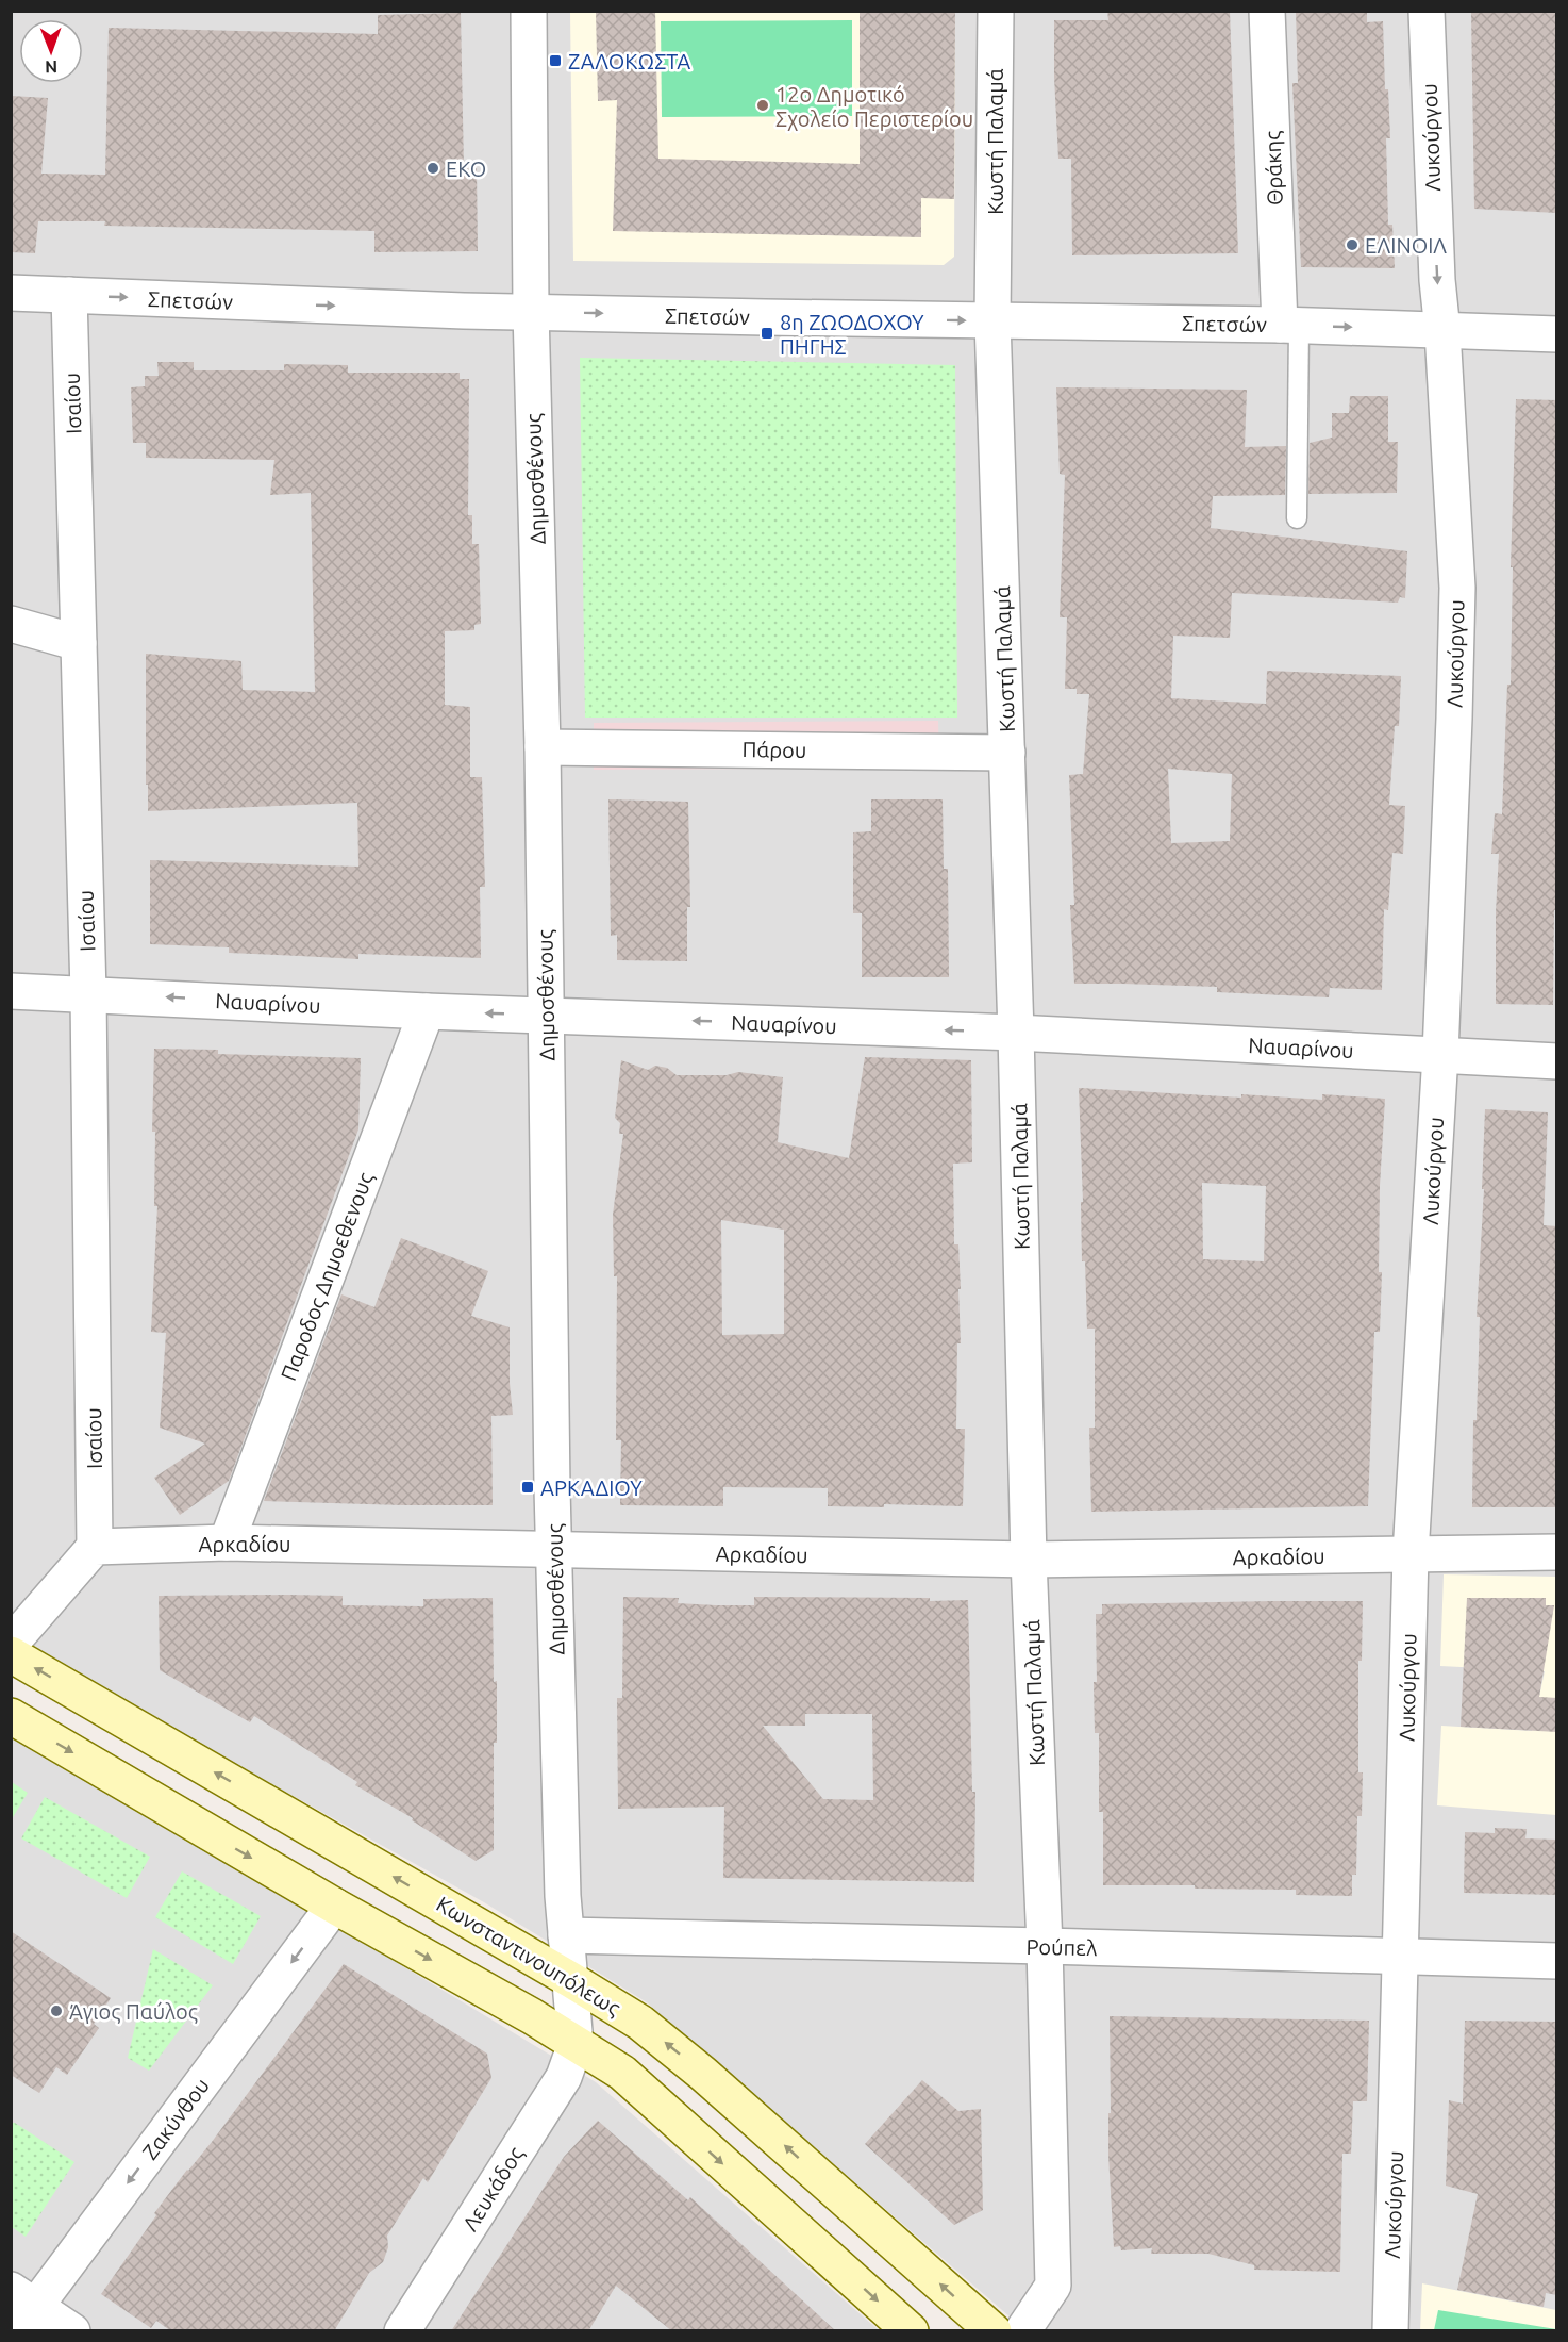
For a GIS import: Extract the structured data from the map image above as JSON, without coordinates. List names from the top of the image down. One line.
{"streets":{"main road":["Κωνσταντινουπόλεως"],"street":["Λυκούργου","Κωστή Παλαμά","Θράκης","Σπετσών","Ισαίου","Δημοσθένους","Πάρου","Ναυαρίνου","Παροδος Δημοεθενους","Αρκαδίου","Ρούπελ","Ζακύνθου","Λευκάδος"]},"crossings":[["Λυκούργου","Σπετσών"],["Λυκούργου","Ναυαρίνου"],["Λυκούργου","Αρκαδίου"],["Λυκούργου","Ρούπελ"],["Κωστή Παλαμά","Σπετσών"],["Κωστή Παλαμά","Πάρου"],["Κωστή Παλαμά","Ναυαρίνου"],["Κωστή Παλαμά","Αρκαδίου"],["Κωστή Παλαμά","Ρούπελ"],["Θράκης","Σπετσών"],["Σπετσών","Ισαίου"],["Σπετσών","Δημοσθένους"],["Ισαίου","Ναυαρίνου"],["Ισαίου","Αρκαδίου"],["Δημοσθένους","Πάρου"],["Δημοσθένους","Ναυαρίνου"],["Δημοσθένους","Αρκαδίου"],["Δημοσθένους","Ρούπελ"],["Δημοσθένους","Κωνσταντινουπόλεως"],["Δημοσθένους","Λευκάδος"],["Ναυαρίνου","Παροδος Δημοεθενους"],["Παροδος Δημοεθενους","Αρκαδίου"]],"one_way":["Σπετσών","Ναυαρίνου","Ζακύνθου"],"places":{"transit":["ΖΑΛΟΚΩΣΤΑ","8η ΖΩΟΔΟΧΟΥ ΠΗΓΗΣ","ΑΡΚΑΔΙΟΥ"],"other":["12ο Δημοτικό Σχολείο Περιστερίου","EKO","ΕΛΙΝΟΙΛ","Άγιος Παύλος"]},"north":"bottom"}
